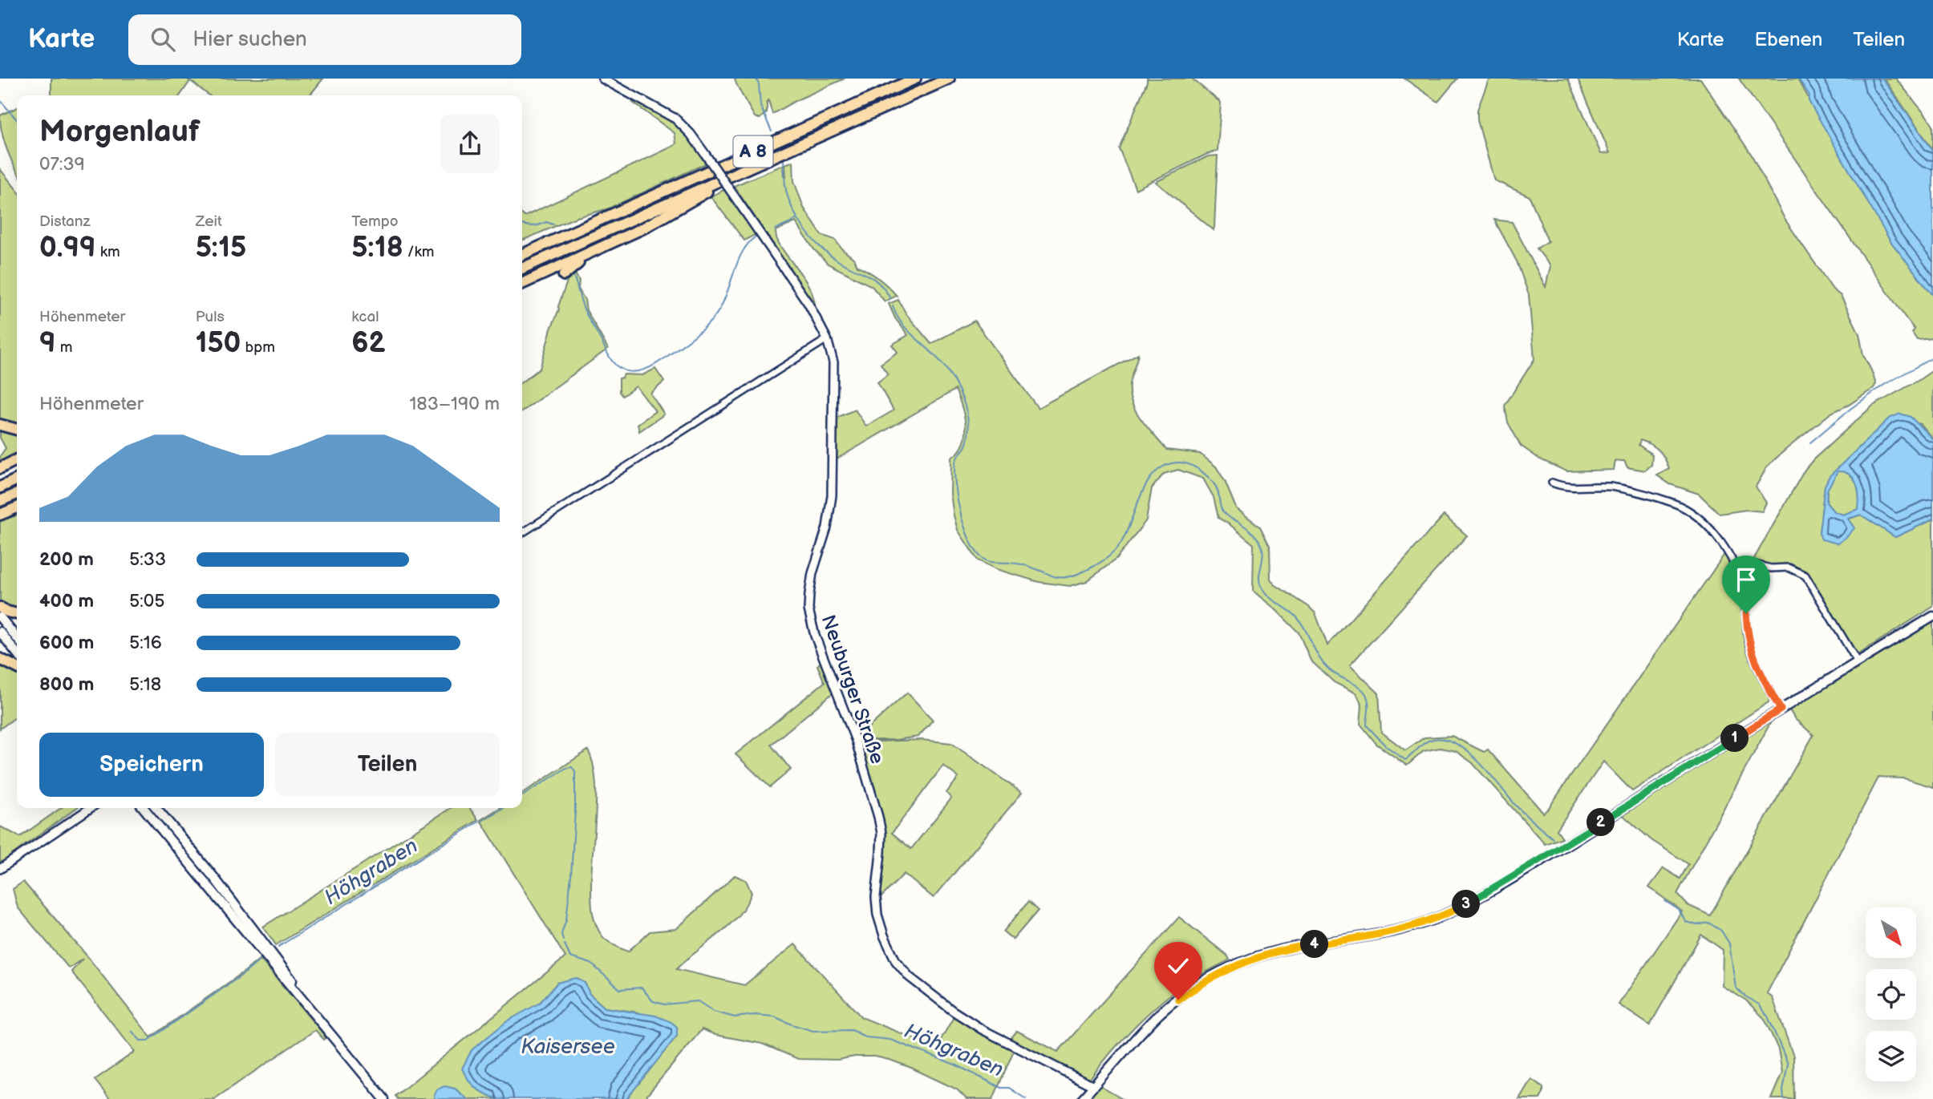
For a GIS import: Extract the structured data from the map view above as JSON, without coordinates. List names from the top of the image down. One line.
{"streets":{"highway":["A 8"],"street":["Neuburger Straße"]},"water":["Höhgraben","Kaisersee"],"north":"bottom right","page":{"header":"Karte","search":"Hier suchen","nav":["Karte","Ebenen","Teilen"],"heading":["Morgenlauf","07:39"],"stats":[["Distanz","0.99 km"],["Zeit","5:15"],["Tempo","5:18 /km"],["Höhenmeter","9 m"],["Puls","150 bpm"],["kcal","62"]],"chart":["Höhenmeter","183–190 m"],"list":[{"name":"200 m","note":"5:33"},{"name":"400 m","note":"5:05"},{"name":"600 m","note":"5:16"},{"name":"800 m","note":"5:18"}],"buttons":["Speichern","Teilen"],"pins":["1","2","3","4"]}}
